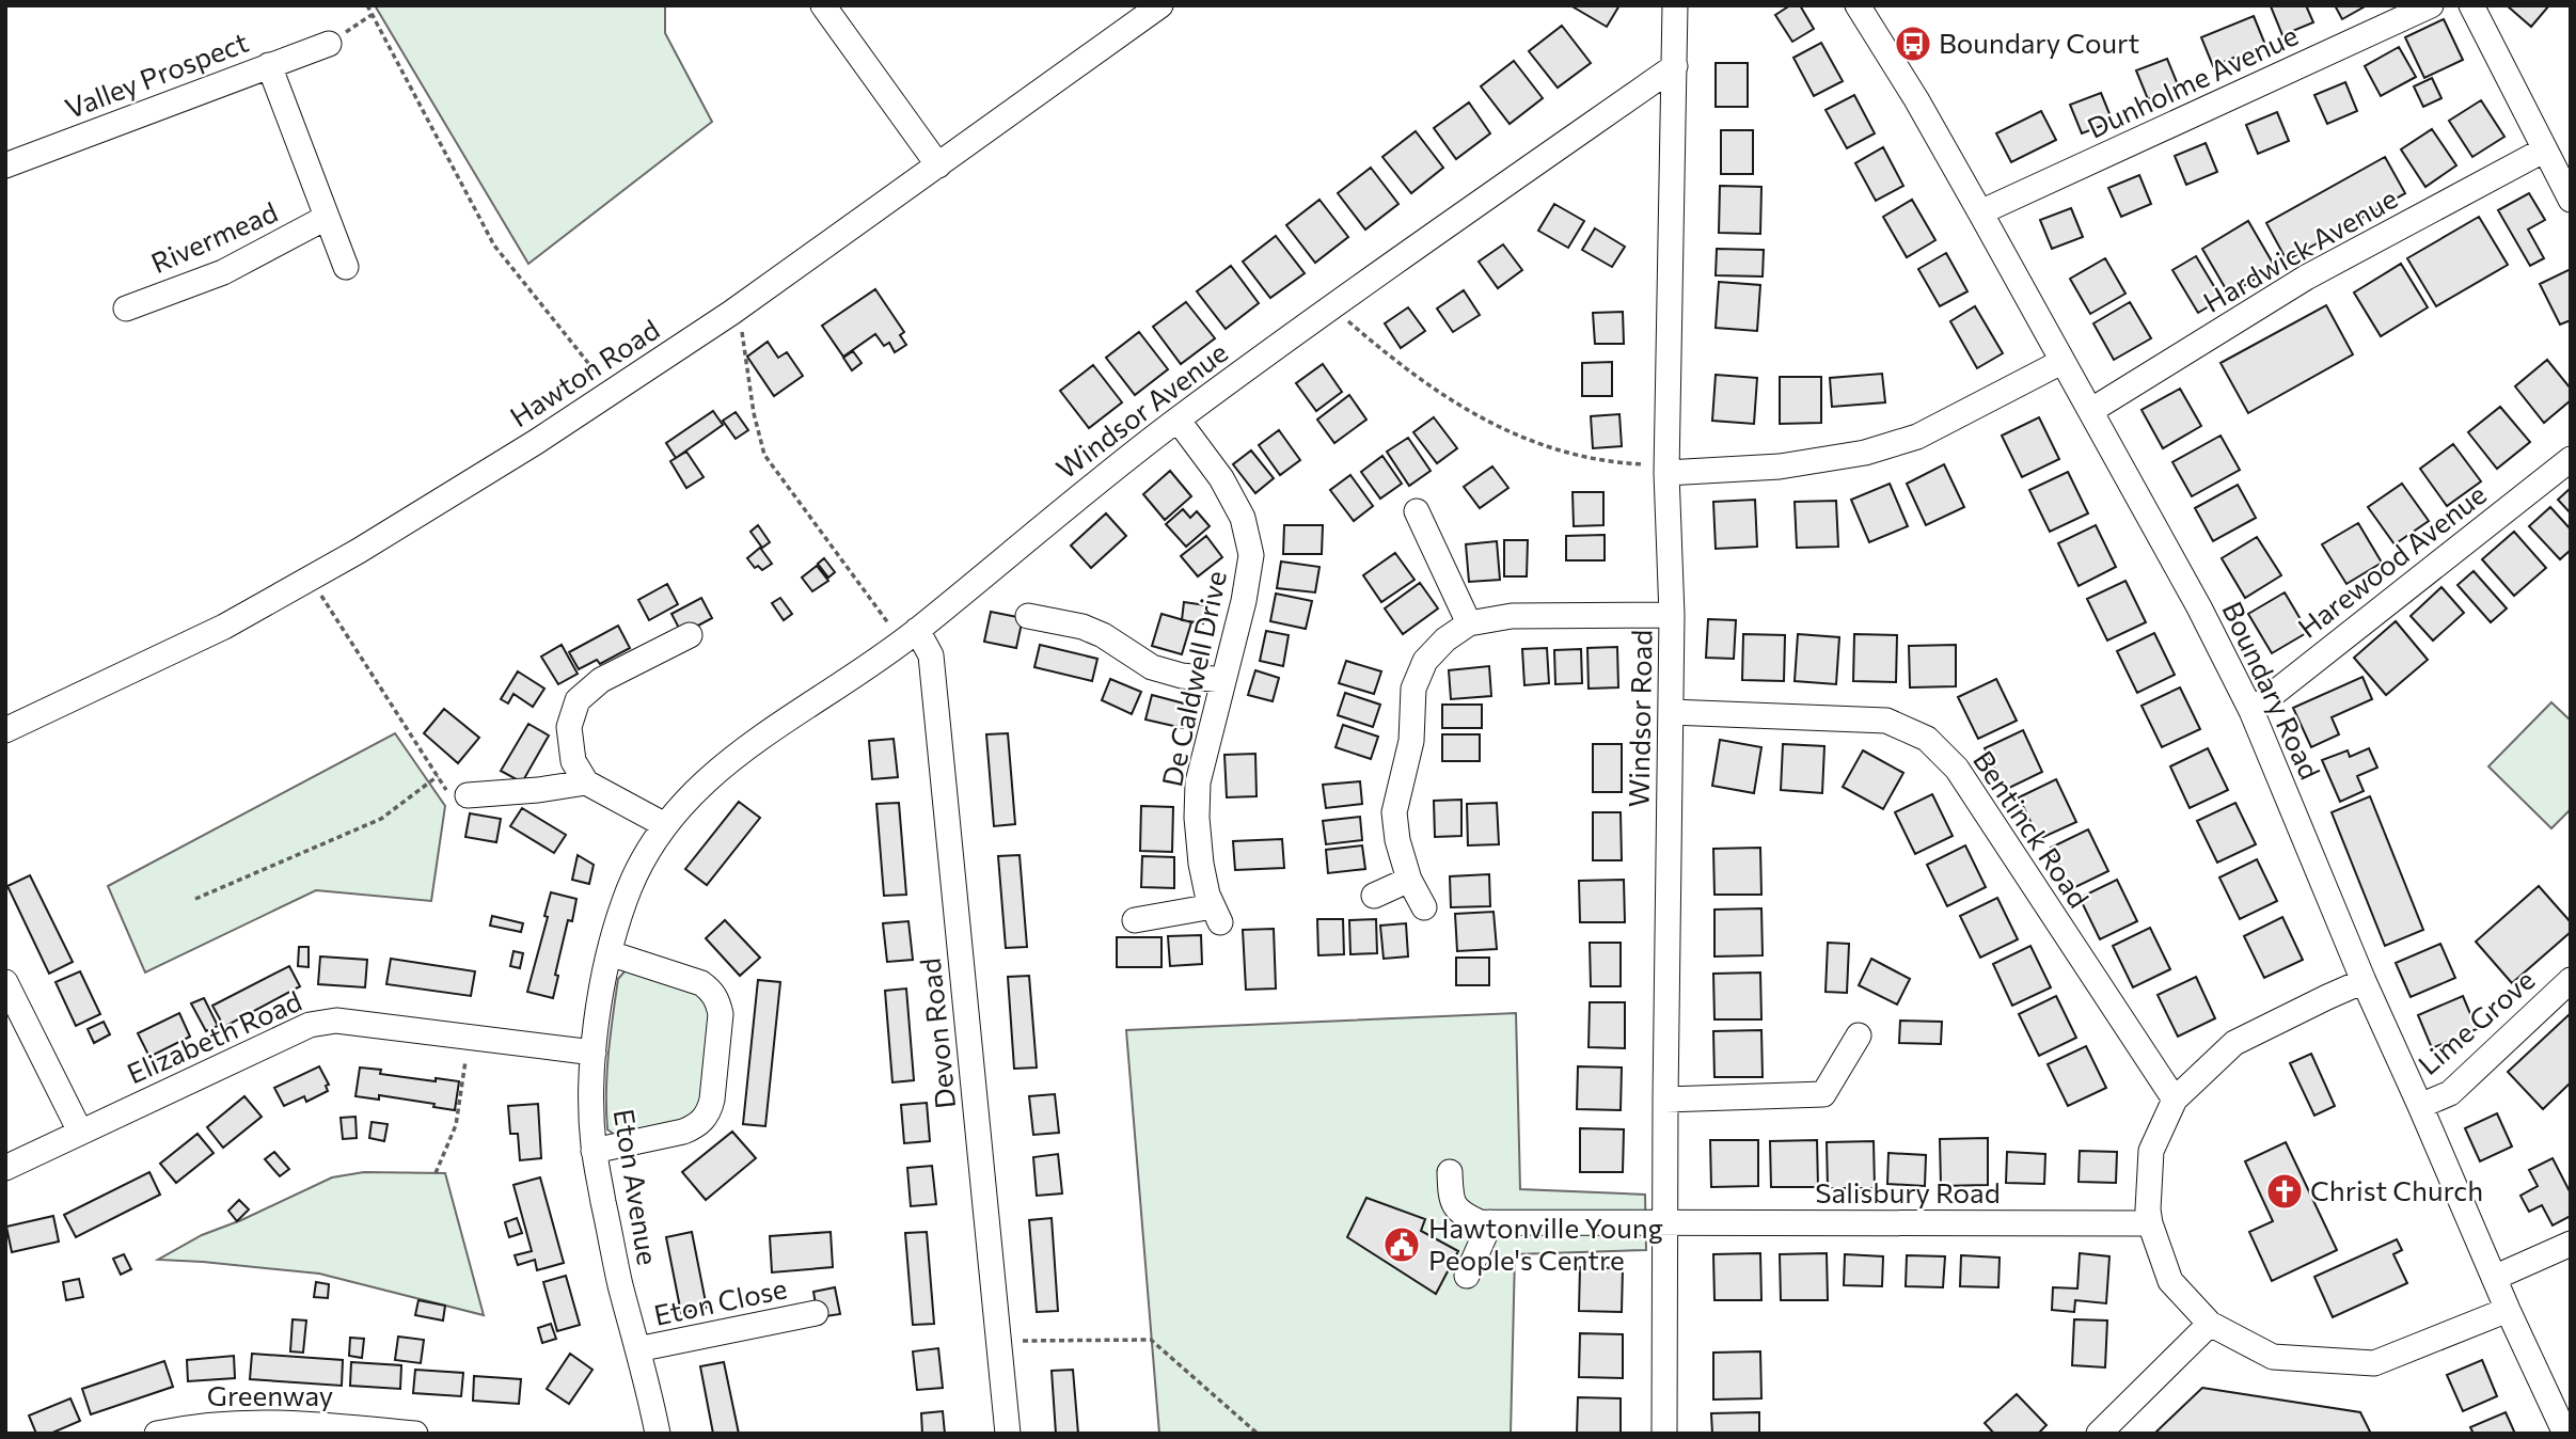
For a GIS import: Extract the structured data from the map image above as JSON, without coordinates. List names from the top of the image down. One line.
{"streets":{"street":["Valley Prospect","Dunholme Avenue","Rivermead","Hardwick Avenue","Hawton Road","Windsor Avenue","Harewood Avenue","De Caldwell Drive","Boundary Road","Windsor Road","Bentinck Road","Lime Grove","Devon Road","Elizabeth Road","Eton Avenue","Salisbury Road","Eton Close","Greenway"]},"crossings":[["Dunholme Avenue","Boundary Road"],["Hardwick Avenue","Boundary Road"],["Windsor Avenue","De Caldwell Drive"],["Windsor Avenue","Windsor Road"],["Windsor Avenue","Devon Road"],["Windsor Avenue","Eton Avenue"],["Harewood Avenue","Boundary Road"],["Boundary Road","Lime Grove"],["Windsor Road","Bentinck Road"],["Windsor Road","Salisbury Road"],["Elizabeth Road","Eton Avenue"],["Eton Avenue","Eton Close"]],"places":{"bus stop":["Boundary Court"],"church":["Christ Church"],"public building":["Hawtonville Young People's Centre"]}}
